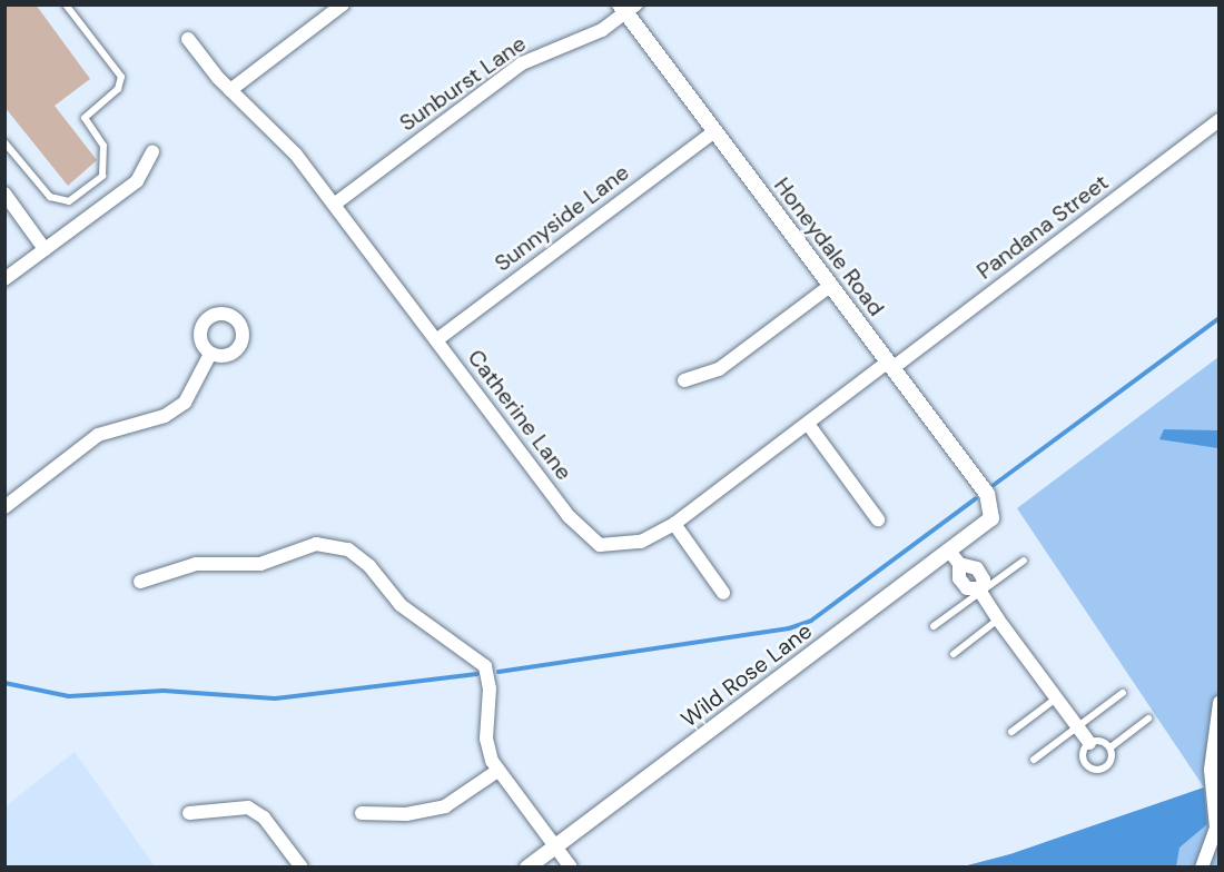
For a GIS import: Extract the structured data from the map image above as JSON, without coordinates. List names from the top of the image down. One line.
{"streets":{"street":["Sunburst Lane","Sunnyside Lane","Pandana Street","Honeydale Road","Catherine Lane","Wild Rose Lane"]},"crossings":[["Sunburst Lane","Honeydale Road"],["Sunburst Lane","Catherine Lane"],["Sunnyside Lane","Honeydale Road"],["Sunnyside Lane","Catherine Lane"],["Pandana Street","Honeydale Road"],["Pandana Street","Catherine Lane"],["Honeydale Road","Catherine Lane"],["Honeydale Road","Wild Rose Lane"]]}
